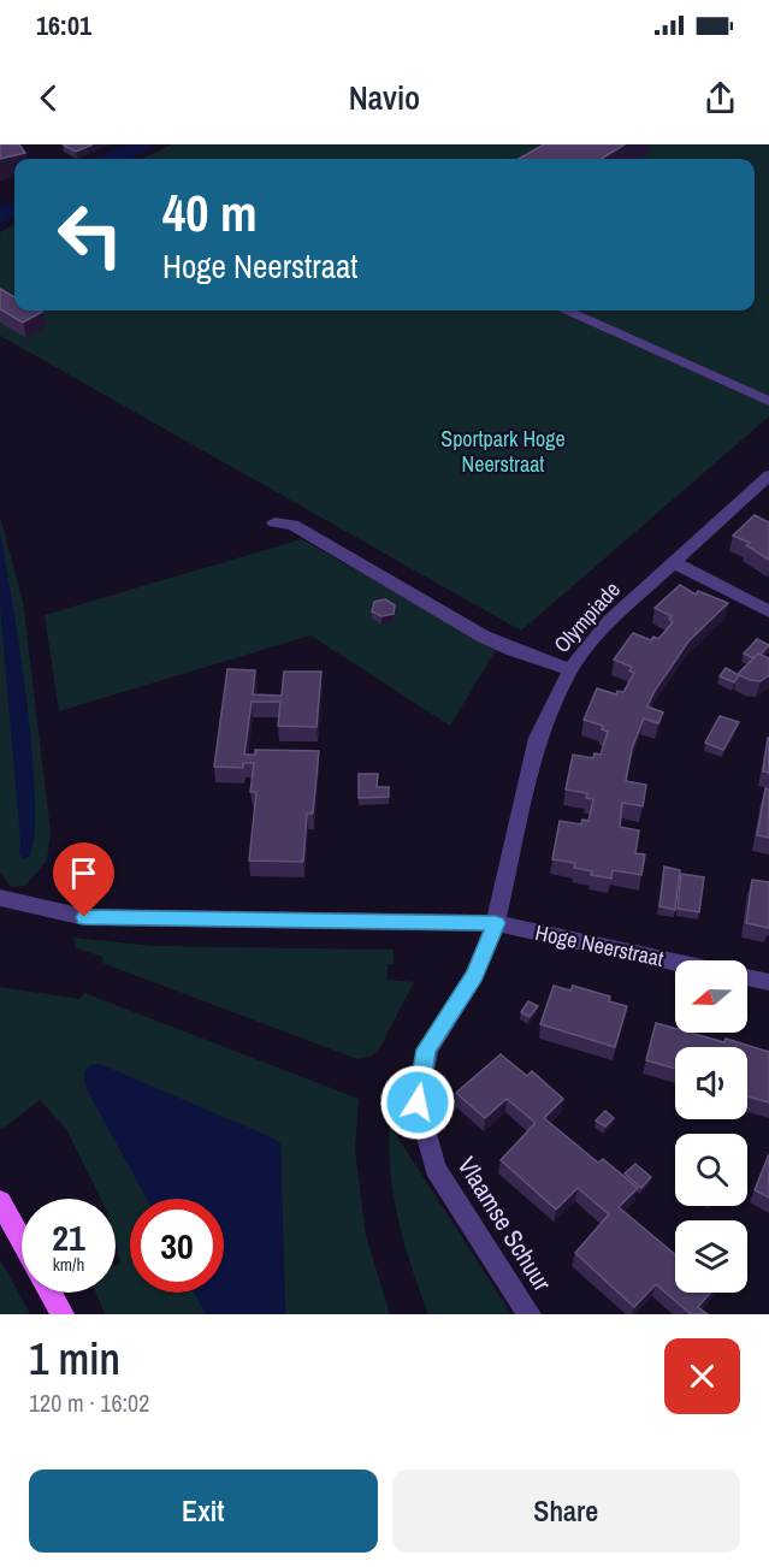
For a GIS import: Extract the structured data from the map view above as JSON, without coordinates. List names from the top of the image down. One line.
{"streets":{"street":["Olympiade","Hoge Neerstraat","Vlaamse Schuur"]},"crossings":[["Olympiade","Hoge Neerstraat"],["Olympiade","Vlaamse Schuur"],["Hoge Neerstraat","Vlaamse Schuur"]],"parks":["Sportpark Hoge Neerstraat"],"north":"left","page":{"status":"16:01","header":"Navio","turn":["40 m","Hoge Neerstraat"],"speed":"21 km/h","limit":"30","heading":["1 min","120 m · 16:02"],"buttons":["Exit","Share"]}}
